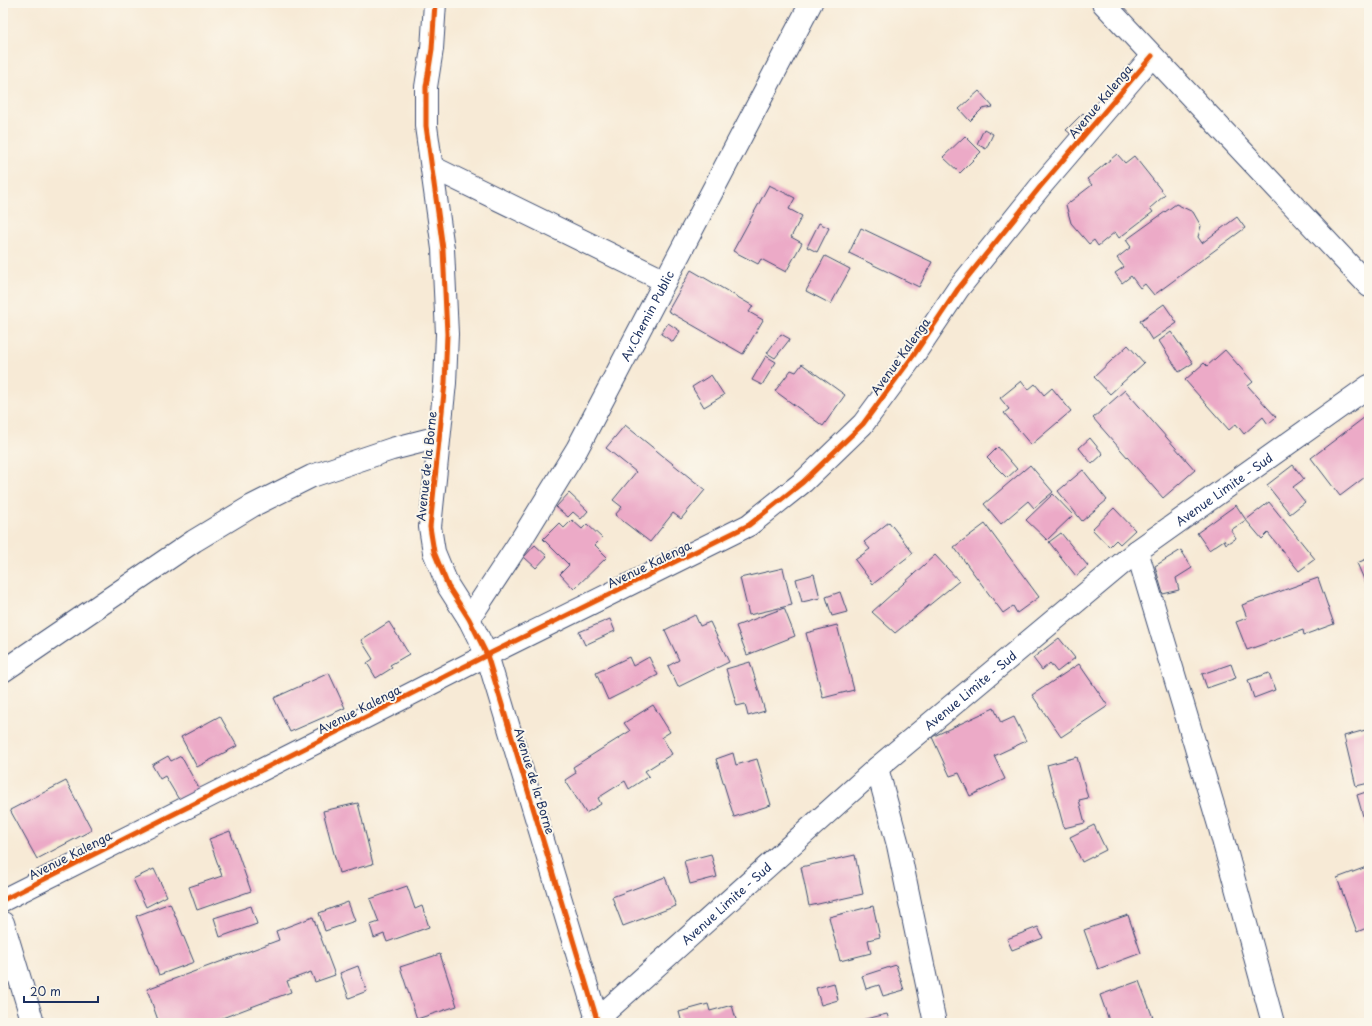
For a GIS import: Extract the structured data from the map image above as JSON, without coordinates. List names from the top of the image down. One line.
{"streets":{"street":["Avenue Kalenga","Av.Chemin Public","Avenue de la Borne","Avenue Limite - Sud"]},"crossings":[["Avenue Kalenga","Avenue de la Borne"],["Av.Chemin Public","Avenue de la Borne"],["Avenue de la Borne","Avenue Limite - Sud"]],"scale_bar":"20 m"}
